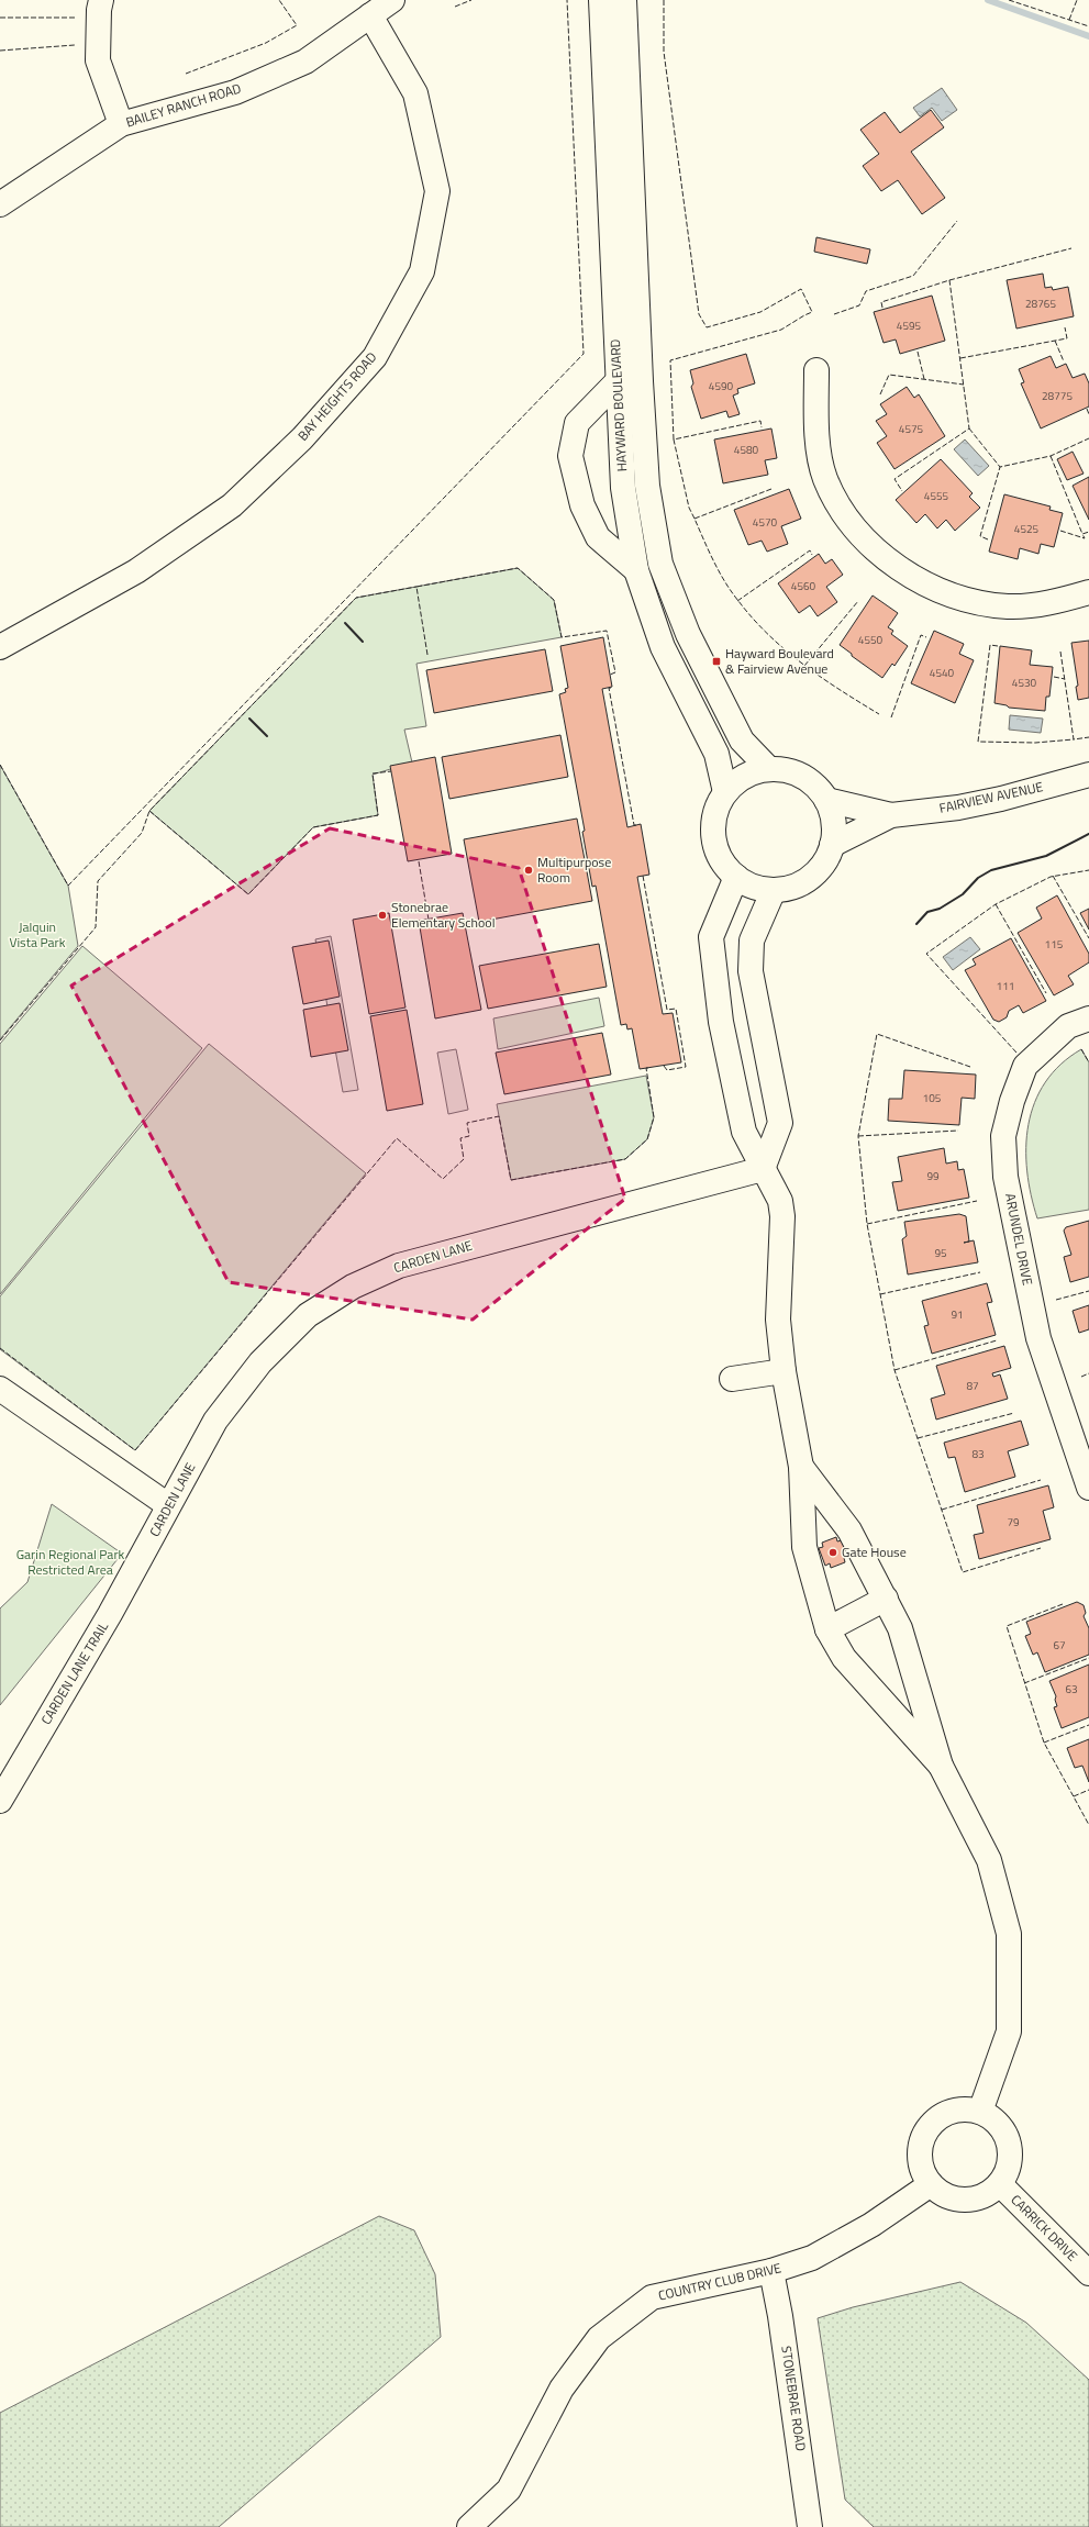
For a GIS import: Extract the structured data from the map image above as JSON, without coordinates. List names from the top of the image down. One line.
{"streets":{"street":["BAILEY RANCH ROAD","BAY HEIGHTS ROAD","HAYWARD BOULEVARD","FAIRVIEW AVENUE","ARUNDEL DRIVE","CARDEN LANE","CARDEN LANE TRAIL","CARRICK DRIVE","COUNTRY CLUB DRIVE","STONEBRAE ROAD"]},"crossings":[["BAILEY RANCH ROAD","BAY HEIGHTS ROAD"],["HAYWARD BOULEVARD","FAIRVIEW AVENUE"],["CARDEN LANE","CARDEN LANE TRAIL"],["CARRICK DRIVE","COUNTRY CLUB DRIVE"],["COUNTRY CLUB DRIVE","STONEBRAE ROAD"]],"parks":["Jalquin Vista Park","Garin Regional Park Restricted Area"],"places":{"transit":["Hayward Boulevard & Fairview Avenue"],"other":["Multipurpose Room","Stonebrae Elementary School","Gate House"]},"house_numbers":["28765","4595","4590","28775","4575","4580","4555","4570","4525","4560","4550","4540","4530","115","111","105","99","95","91","87","83","79","67","63"]}
